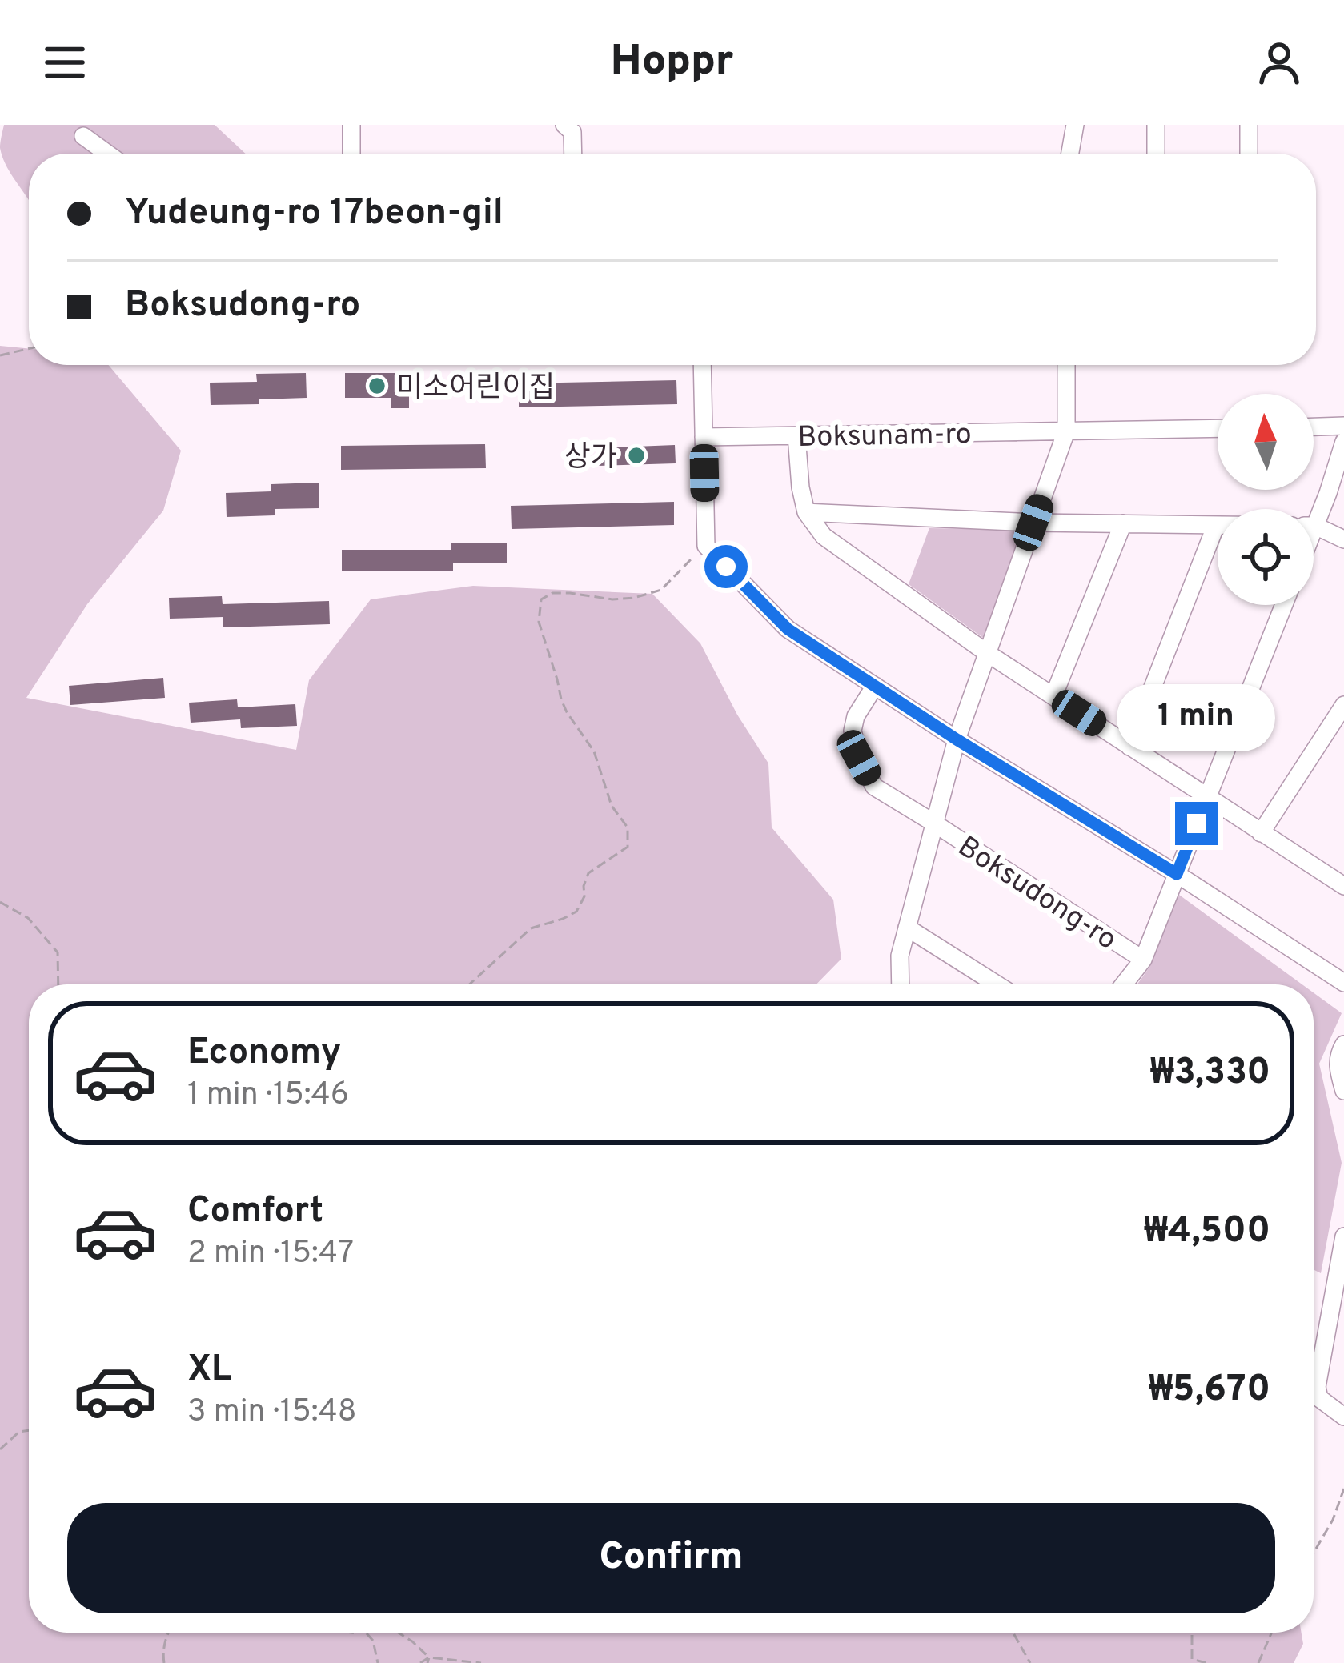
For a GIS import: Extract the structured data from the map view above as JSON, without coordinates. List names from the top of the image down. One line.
{"streets":{"street":["Boksunam-ro","Boksudong-ro"]},"crossings":[["Boksunam-ro","Boksudong-ro"]],"places":["미소어린이집","상가"],"north":"top","page":{"header":"Hoppr","banner":["Yudeung-ro 17beon-gil","Boksudong-ro"],"bubble":"1 min","list":[{"name":"Economy","note":"1 min · 15:46","value":"₩3,330"},{"name":"Comfort","note":"2 min · 15:47","value":"₩4,500"},{"name":"XL","note":"3 min · 15:48","value":"₩5,670"}],"buttons":"Confirm"}}
